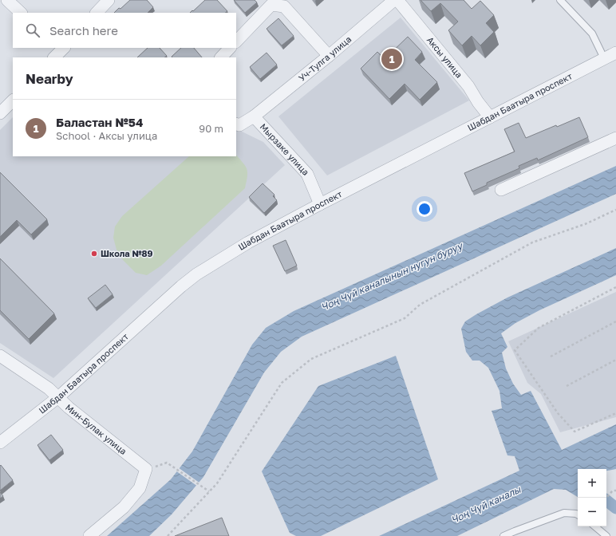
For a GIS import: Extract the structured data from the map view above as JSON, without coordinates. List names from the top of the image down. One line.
{"streets":{"street":["Аксы улица","Уч-Тулга улица","Шабдан Баатыра проспект","Мырзаке улица","Мин-Булак улица"]},"crossings":[["Аксы улица","Шабдан Баатыра проспект"],["Уч-Тулга улица","Мырзаке улица"],["Шабдан Баатыра проспект","Мырзаке улица"],["Шабдан Баатыра проспект","Мин-Булак улица"]],"water":["Чоң Чүй каналынын нугун буруу","Чоң Чүй каналы"],"places":["Школа №89"],"page":{"search":"Search here","pins":"1","heading":"Nearby","list":[{"mark":"1","name":"Баластан №54","note":"School · Аксы улица","value":"90 m"}],"map_buttons":["+","−"]}}
